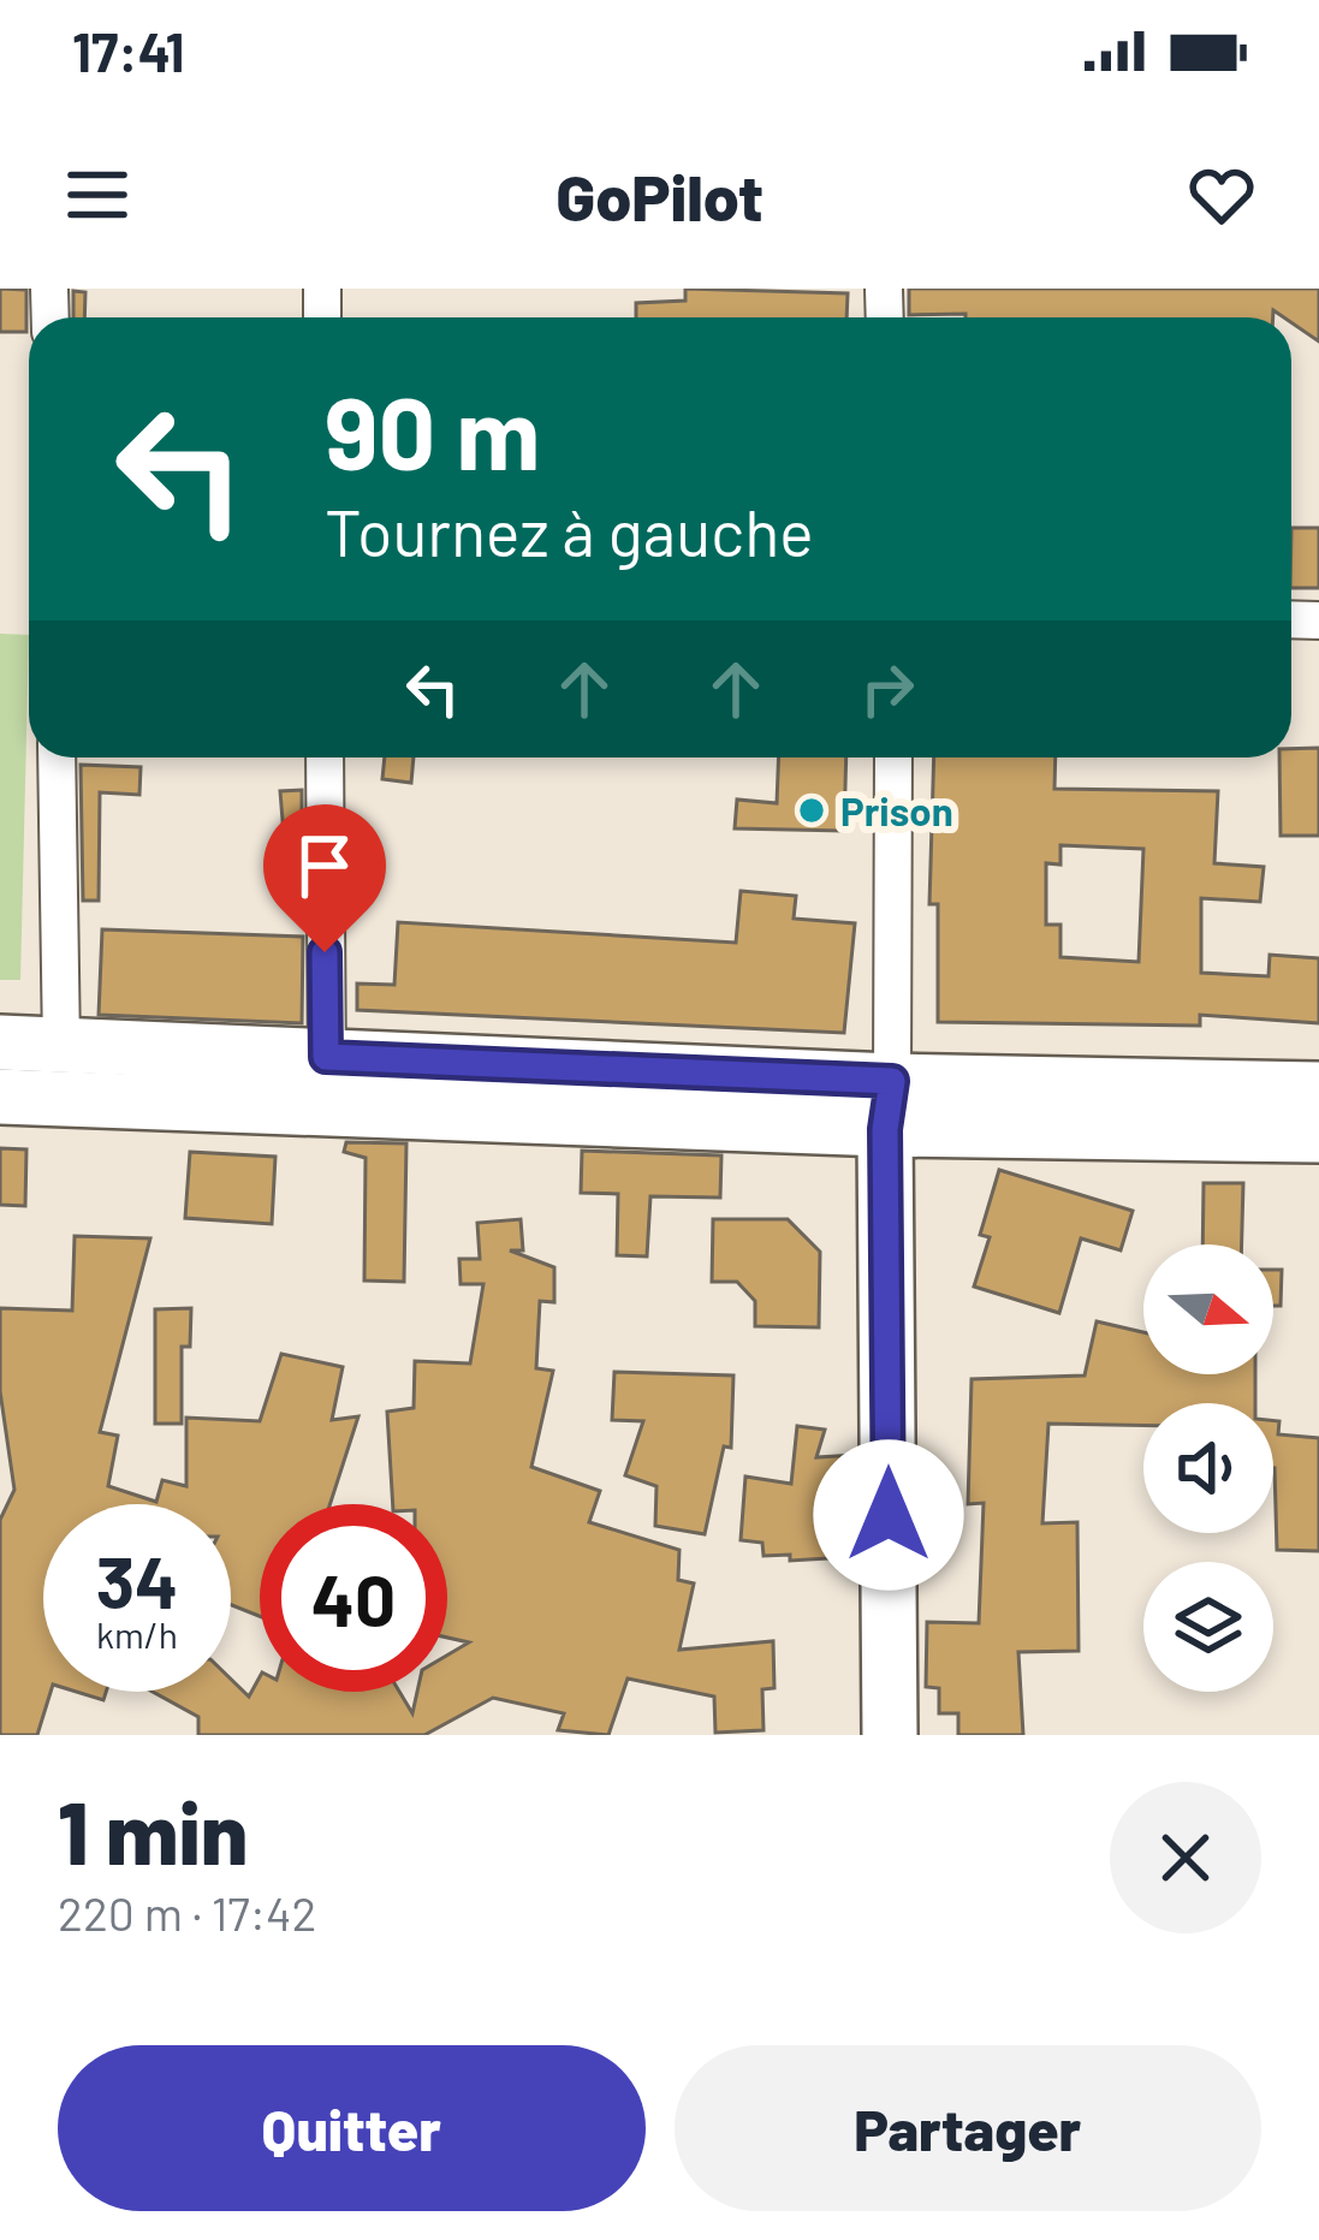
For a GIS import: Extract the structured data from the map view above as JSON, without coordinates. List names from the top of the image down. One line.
{"places":["Prison"],"north":"right","page":{"status":"17:41","header":"GoPilot","turn":["90 m","Tournez à gauche"],"speed":"34 km/h","limit":"40","heading":["1 min","220 m · 17:42"],"buttons":["Quitter","Partager"]}}
